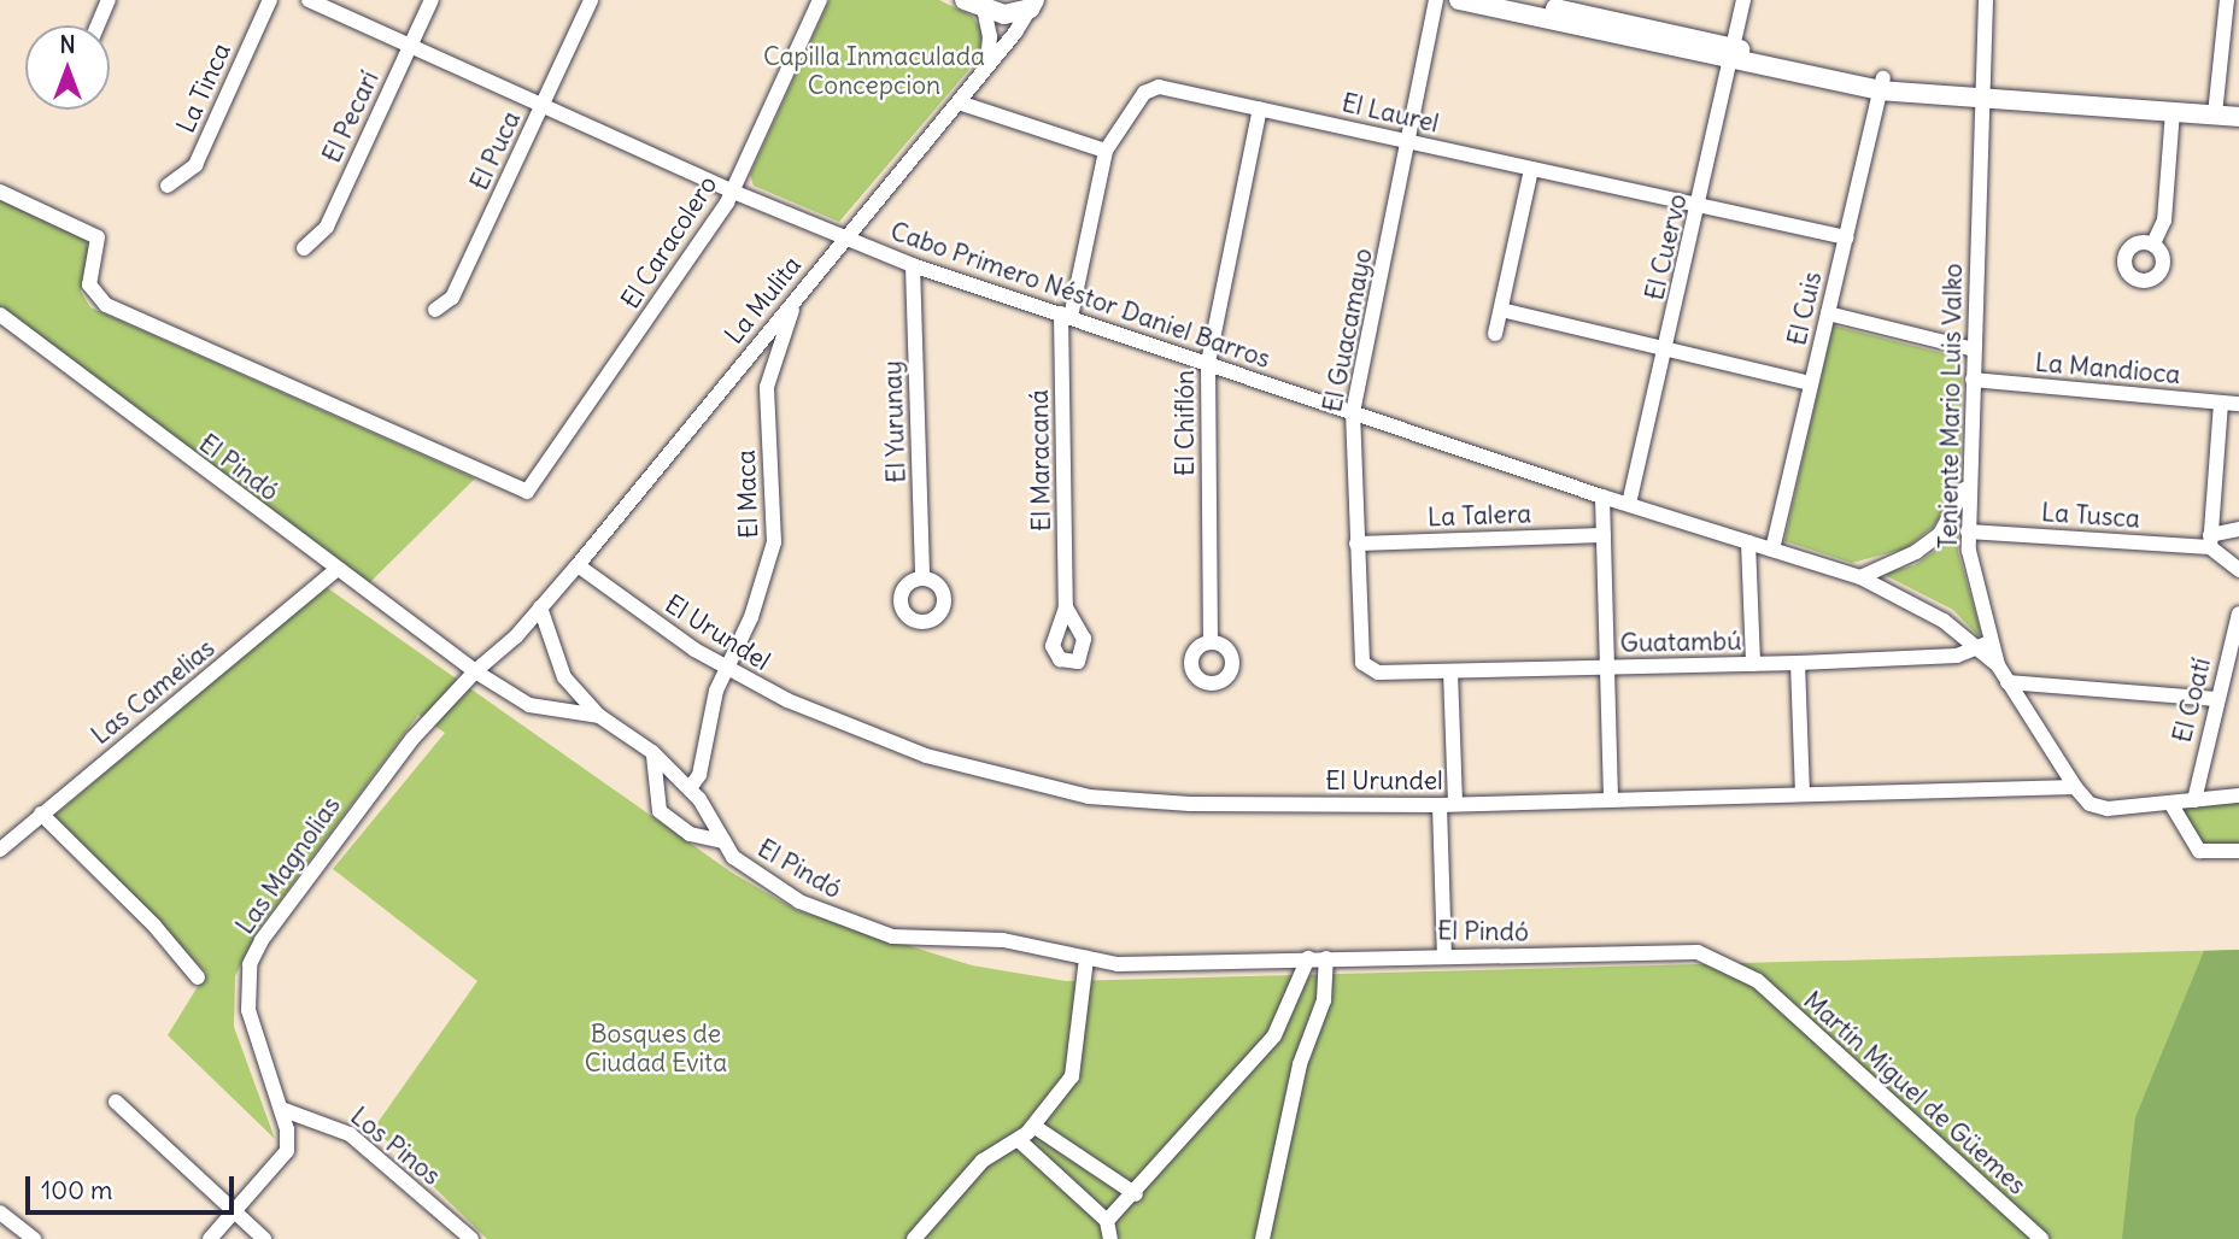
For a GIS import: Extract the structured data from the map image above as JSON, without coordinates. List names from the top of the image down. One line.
{"streets":{"street":["La Tinca","El Laurel","El Pecarí","El Puca","El Caracolero","El Cuervo","Cabo Primero Néstor Daniel Barros","La Mulita","El Cuis","El Guacamayo","La Mandioca","Teniente Mario Luis Valko","El Yurunay","El Chiflón","El Maracaná","El Pindó","El Maca","La Talera","La Tusca","El Urundel","Guatambú","Las Camelias","El Coatí","Las Magnolias","Martín Miguel de Güemes","Los Pinos"]},"crossings":[["El Laurel","El Cuervo"],["El Laurel","El Cuis"],["El Laurel","El Guacamayo"],["El Laurel","El Chiflón"],["El Laurel","El Maracaná"],["El Pecarí","Cabo Primero Néstor Daniel Barros"],["El Puca","Cabo Primero Néstor Daniel Barros"],["El Caracolero","Cabo Primero Néstor Daniel Barros"],["El Cuervo","Cabo Primero Néstor Daniel Barros"],["Cabo Primero Néstor Daniel Barros","La Mulita"],["Cabo Primero Néstor Daniel Barros","El Cuis"],["Cabo Primero Néstor Daniel Barros","El Guacamayo"],["Cabo Primero Néstor Daniel Barros","Teniente Mario Luis Valko"],["Cabo Primero Néstor Daniel Barros","El Yurunay"],["Cabo Primero Néstor Daniel Barros","El Chiflón"],["Cabo Primero Néstor Daniel Barros","El Maracaná"],["Cabo Primero Néstor Daniel Barros","Guatambú"],["La Mulita","El Maca"],["La Mulita","El Urundel"],["La Mulita","Las Magnolias"],["El Guacamayo","La Talera"],["El Guacamayo","Guatambú"],["La Mandioca","Teniente Mario Luis Valko"],["Teniente Mario Luis Valko","La Tusca"],["Teniente Mario Luis Valko","El Urundel"],["Teniente Mario Luis Valko","Guatambú"],["El Pindó","El Maca"],["El Pindó","Las Camelias"],["El Pindó","Las Magnolias"],["El Pindó","Martín Miguel de Güemes"],["El Maca","El Urundel"],["El Urundel","Las Magnolias"],["Las Magnolias","Los Pinos"]],"parks":["Capilla Inmaculada Concepcion","Bosques de Ciudad Evita"],"scale_bar":"100 m","north":"top"}
